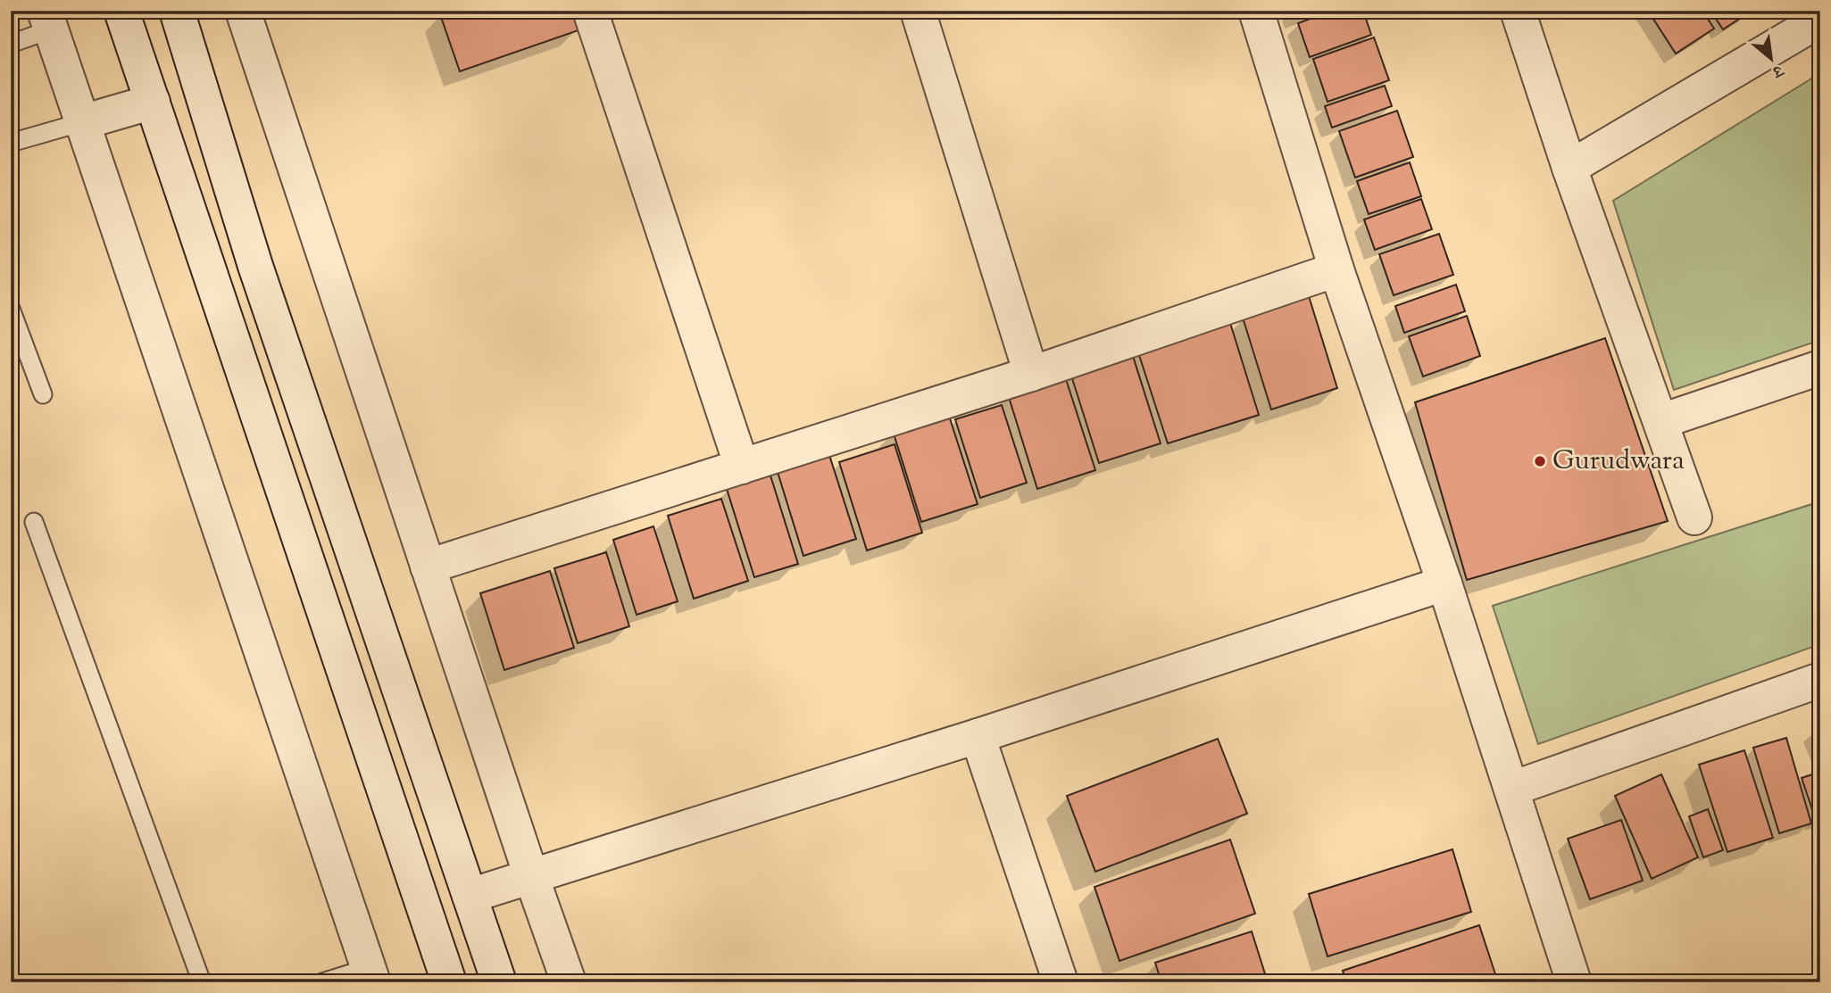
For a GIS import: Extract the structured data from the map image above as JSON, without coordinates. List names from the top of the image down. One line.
{"places":["Gurudwara"],"north":"bottom right"}
